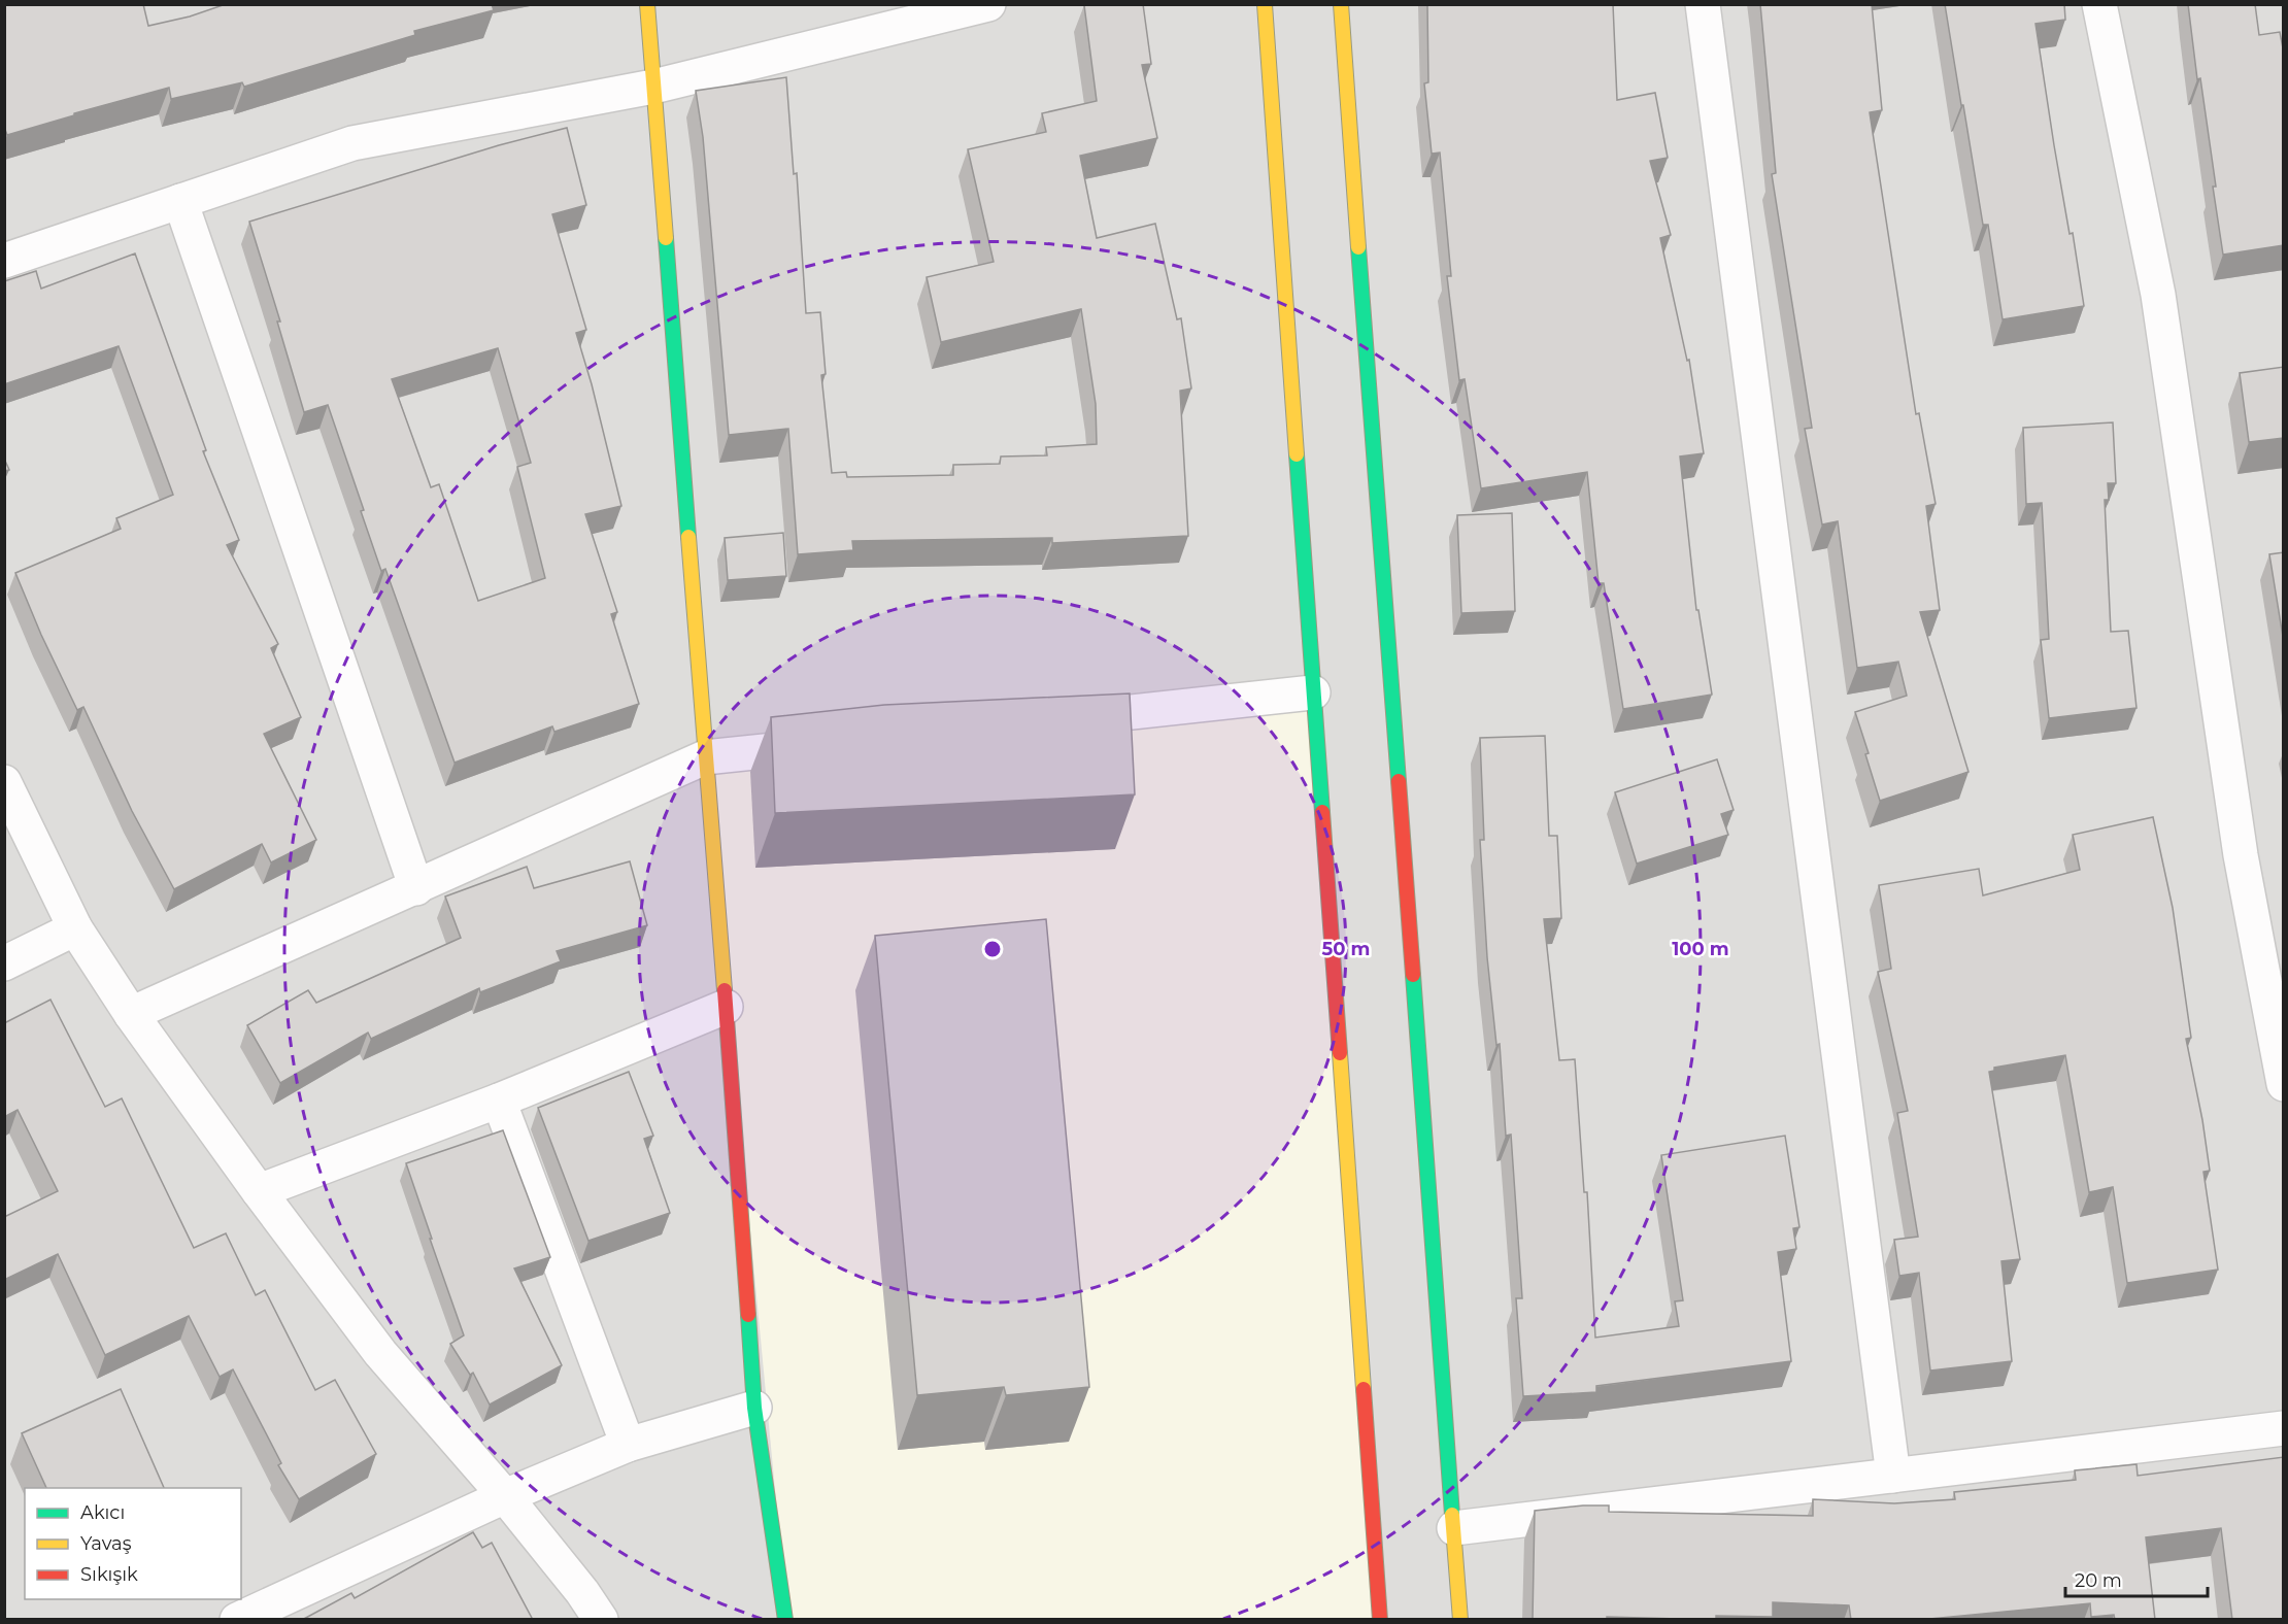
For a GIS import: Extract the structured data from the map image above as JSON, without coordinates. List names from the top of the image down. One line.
{"legend":["Akıcı","Yavaş","Sıkışık"],"scale_bar":"20 m","rings":["50 m","100 m"]}
